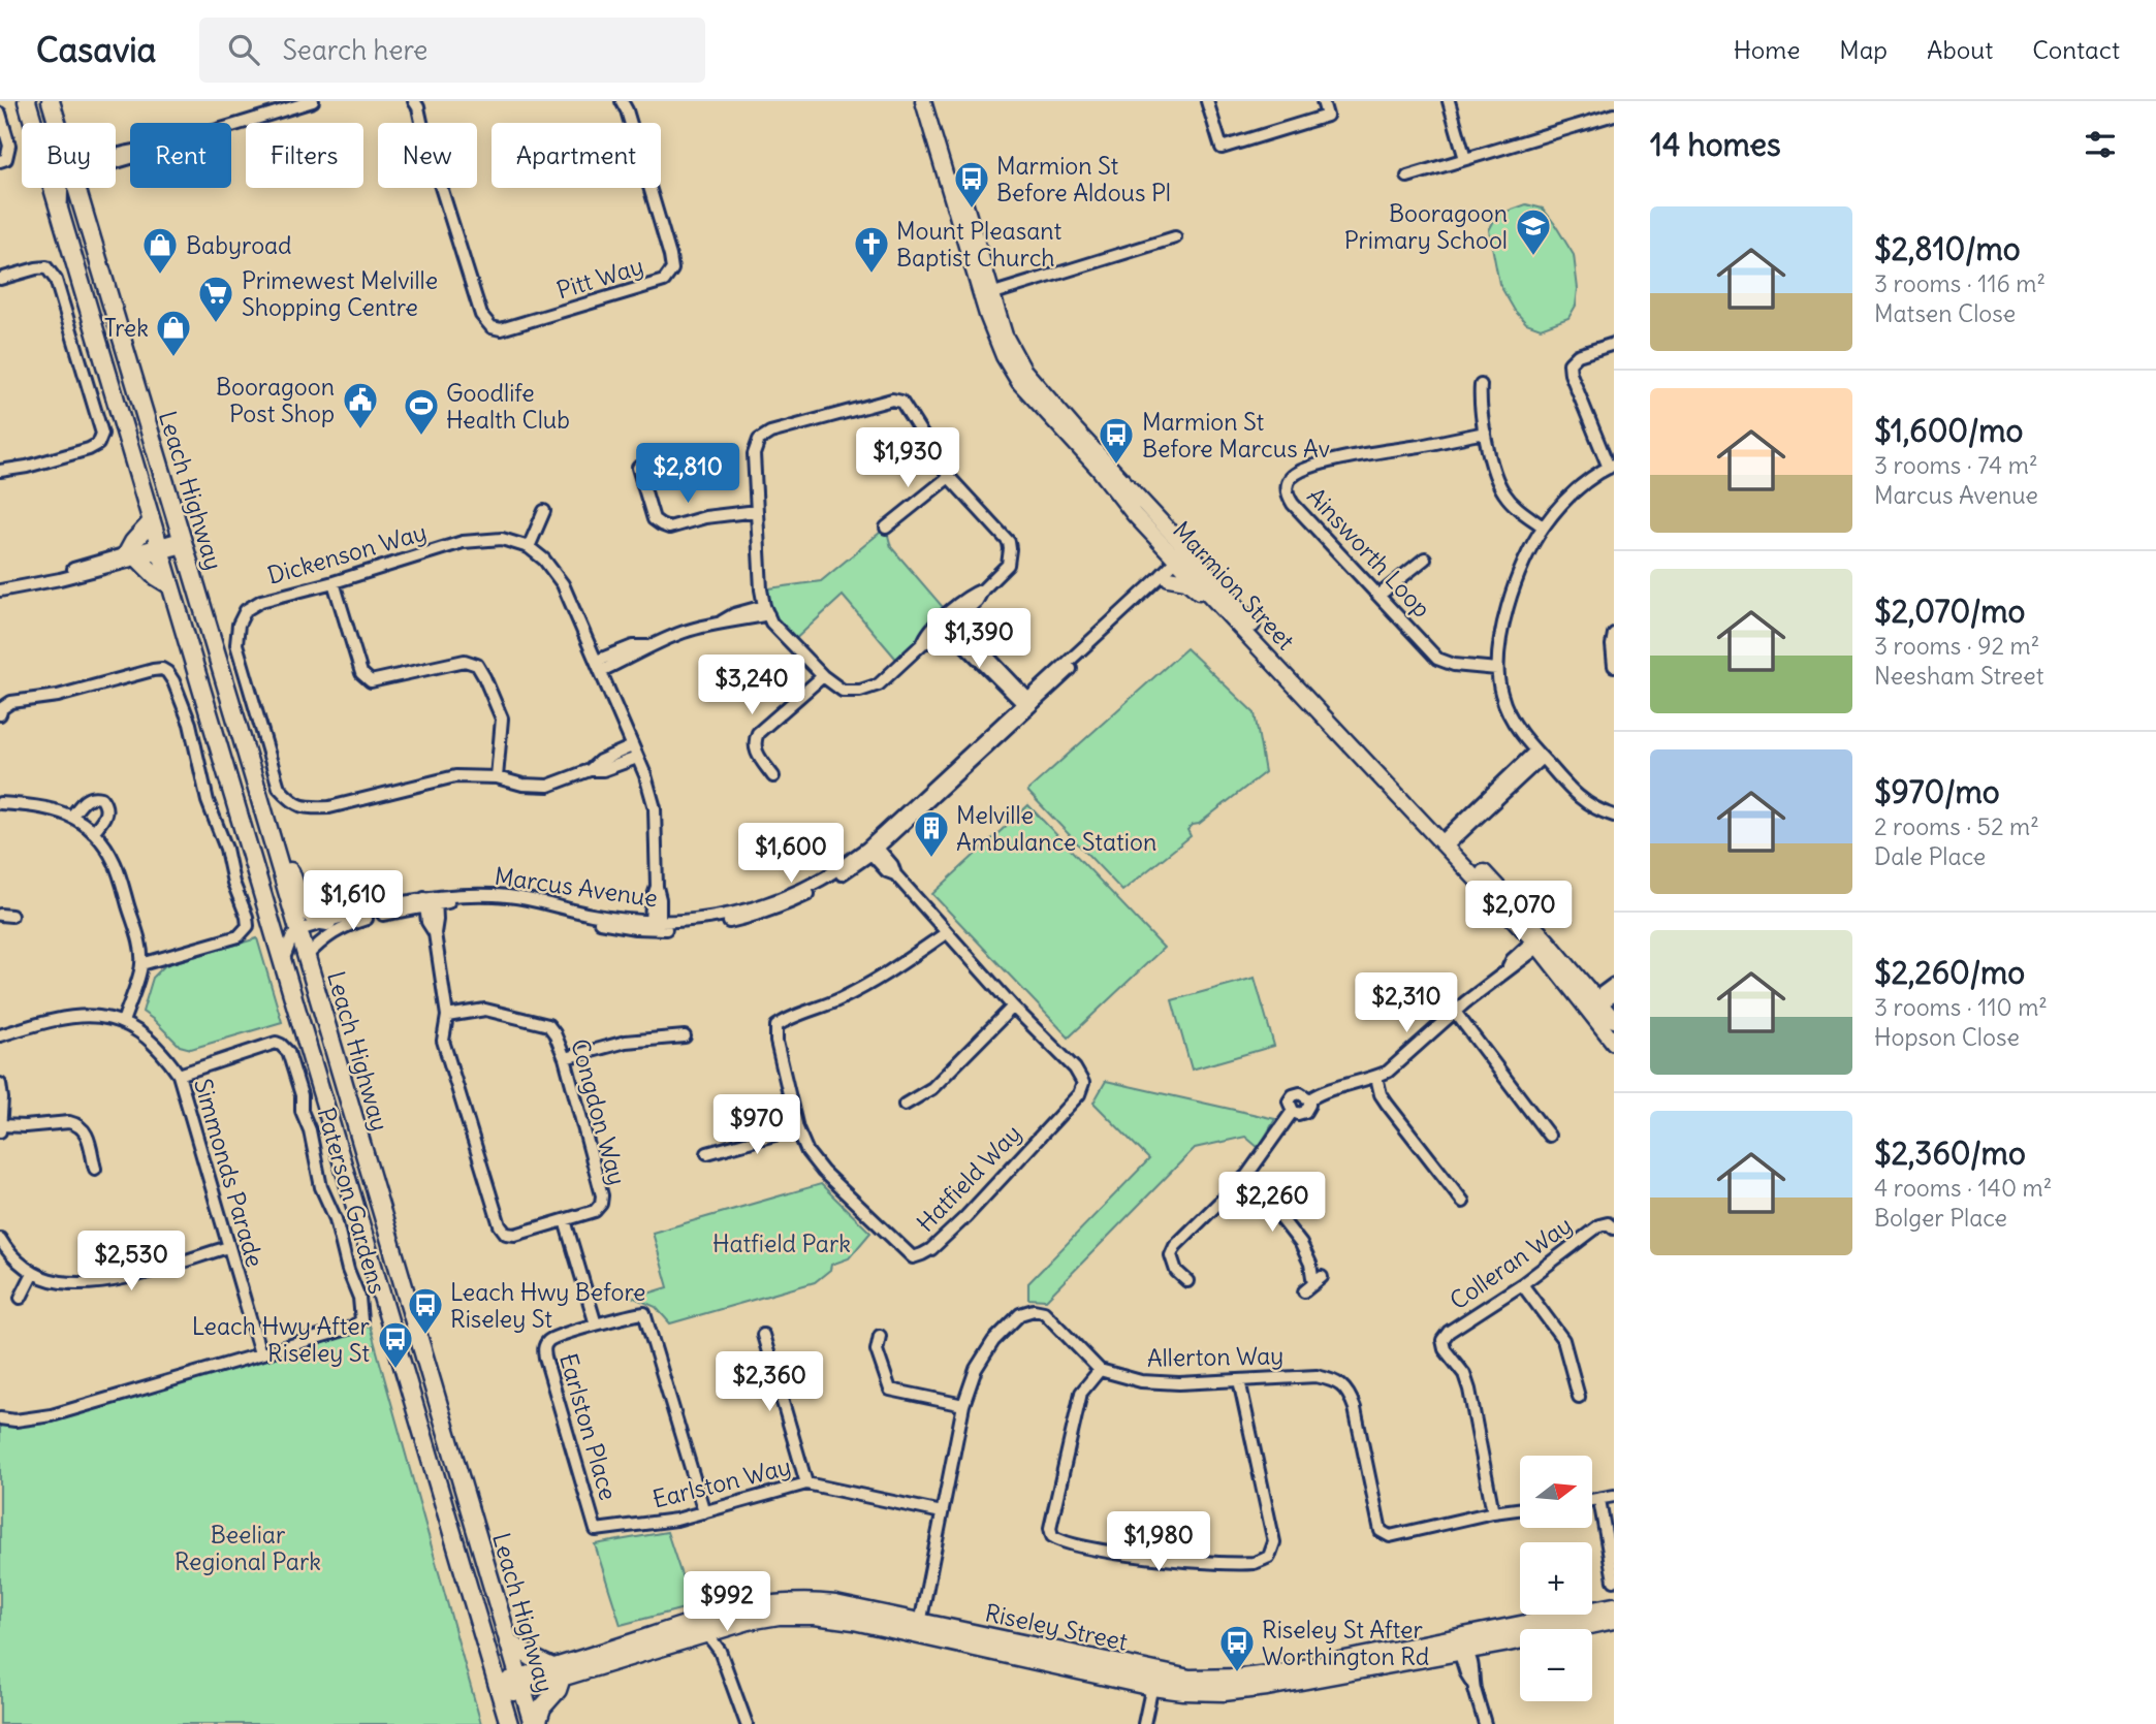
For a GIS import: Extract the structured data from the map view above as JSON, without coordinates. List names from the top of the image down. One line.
{"streets":{"highway":["Leach Highway","Riseley Street"],"main road":["Marmion Street"],"street":["Pitt Way","Ainsworth Loop","Dickenson Way","Marcus Avenue","Congdon Way","Simmonds Parade","Hatfield Way","Paterson Gardens","Colleran Way","Allerton Way","Earlston Place","Earlston Way"]},"crossings":[["Leach Highway","Marcus Avenue"],["Leach Highway","Riseley Street"],["Marmion Street","Marcus Avenue"],["Marcus Avenue","Congdon Way"],["Marcus Avenue","Hatfield Way"],["Simmonds Parade","Paterson Gardens"],["Colleran Way","Allerton Way"],["Earlston Place","Earlston Way"]],"parks":["Hatfield Park","Beeliar Regional Park"],"places":{"bus stop":["Marmion St Before Aldous Pl","Marmion St Before Marcus Av","Leach Hwy Before Riseley St","Leach Hwy After Riseley St","Riseley St After Worthington Rd"],"school or university":["Booragoon Primary School"],"church":["Mount Pleasant Baptist Church"],"shop":["Babyroad","Trek"],"supermarket":["Primewest Melville Shopping Centre"],"public building":["Booragoon Post Shop"],"sports":["Goodlife Health Club"],"building":["Melville Ambulance Station"]},"north":"right","page":{"header":"Casavia","search":"Search here","nav":["Home","Map","About","Contact"],"heading":"14 homes","chip":["Buy","Rent","Filters","New","Apartment"],"list":[{"name":"$2,810/mo","note":"3 rooms · 116 m² · Matsen Close"},{"name":"$1,600/mo","note":"3 rooms · 74 m² · Marcus Avenue"},{"name":"$2,070/mo","note":"3 rooms · 92 m² · Neesham Street"},{"name":"$970/mo","note":"2 rooms · 52 m² · Dale Place"},{"name":"$2,260/mo","note":"3 rooms · 110 m² · Hopson Close"},{"name":"$2,360/mo","note":"4 rooms · 140 m² · Bolger Place"}],"price":["$1,930","$2,810","$1,390","$3,240","$1,600","$1,610","$2,070","$2,310","$970","$2,260","$2,530","$2,360","$1,980","$992"],"map_buttons":["+","−"]}}
